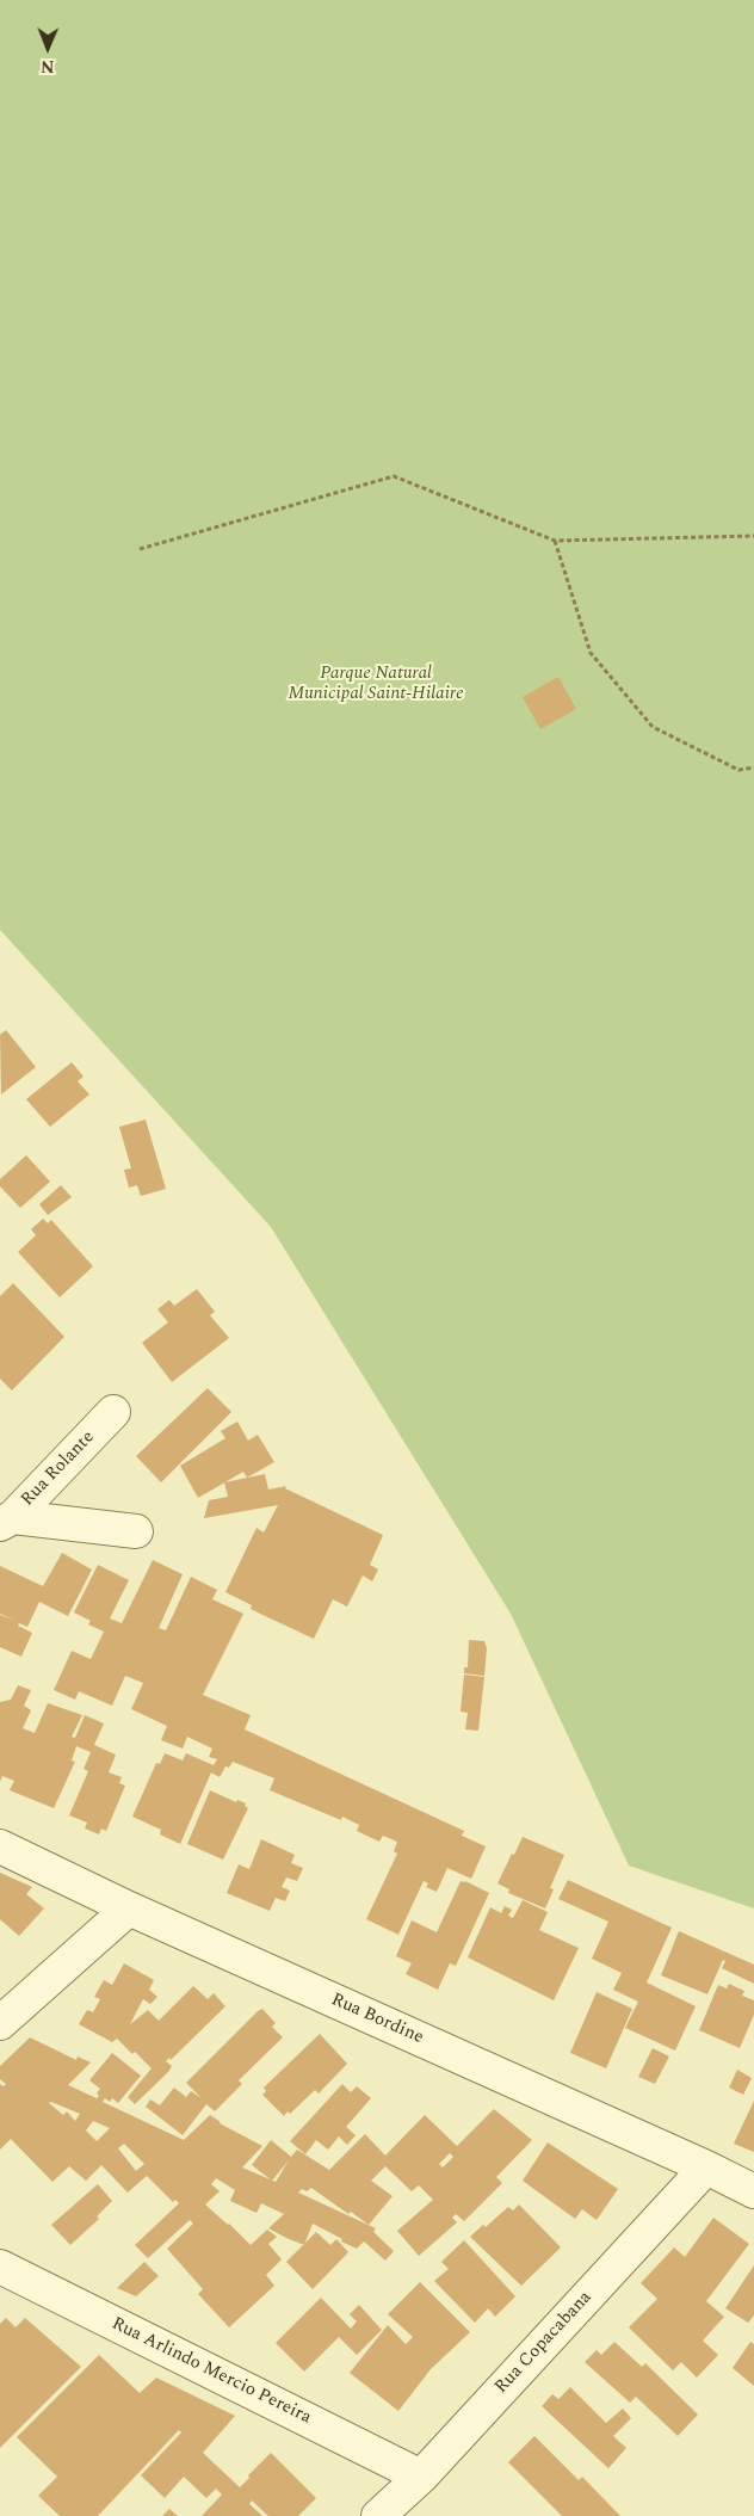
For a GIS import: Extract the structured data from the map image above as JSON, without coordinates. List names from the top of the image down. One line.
{"streets":{"street":["Rua Rolante","Rua Bordine","Rua Copacabana","Rua Arlindo Mercio Pereira"]},"crossings":[["Rua Bordine","Rua Copacabana"],["Rua Copacabana","Rua Arlindo Mercio Pereira"]],"parks":["Parque Natural Municipal Saint-Hilaire"],"north":"bottom"}
